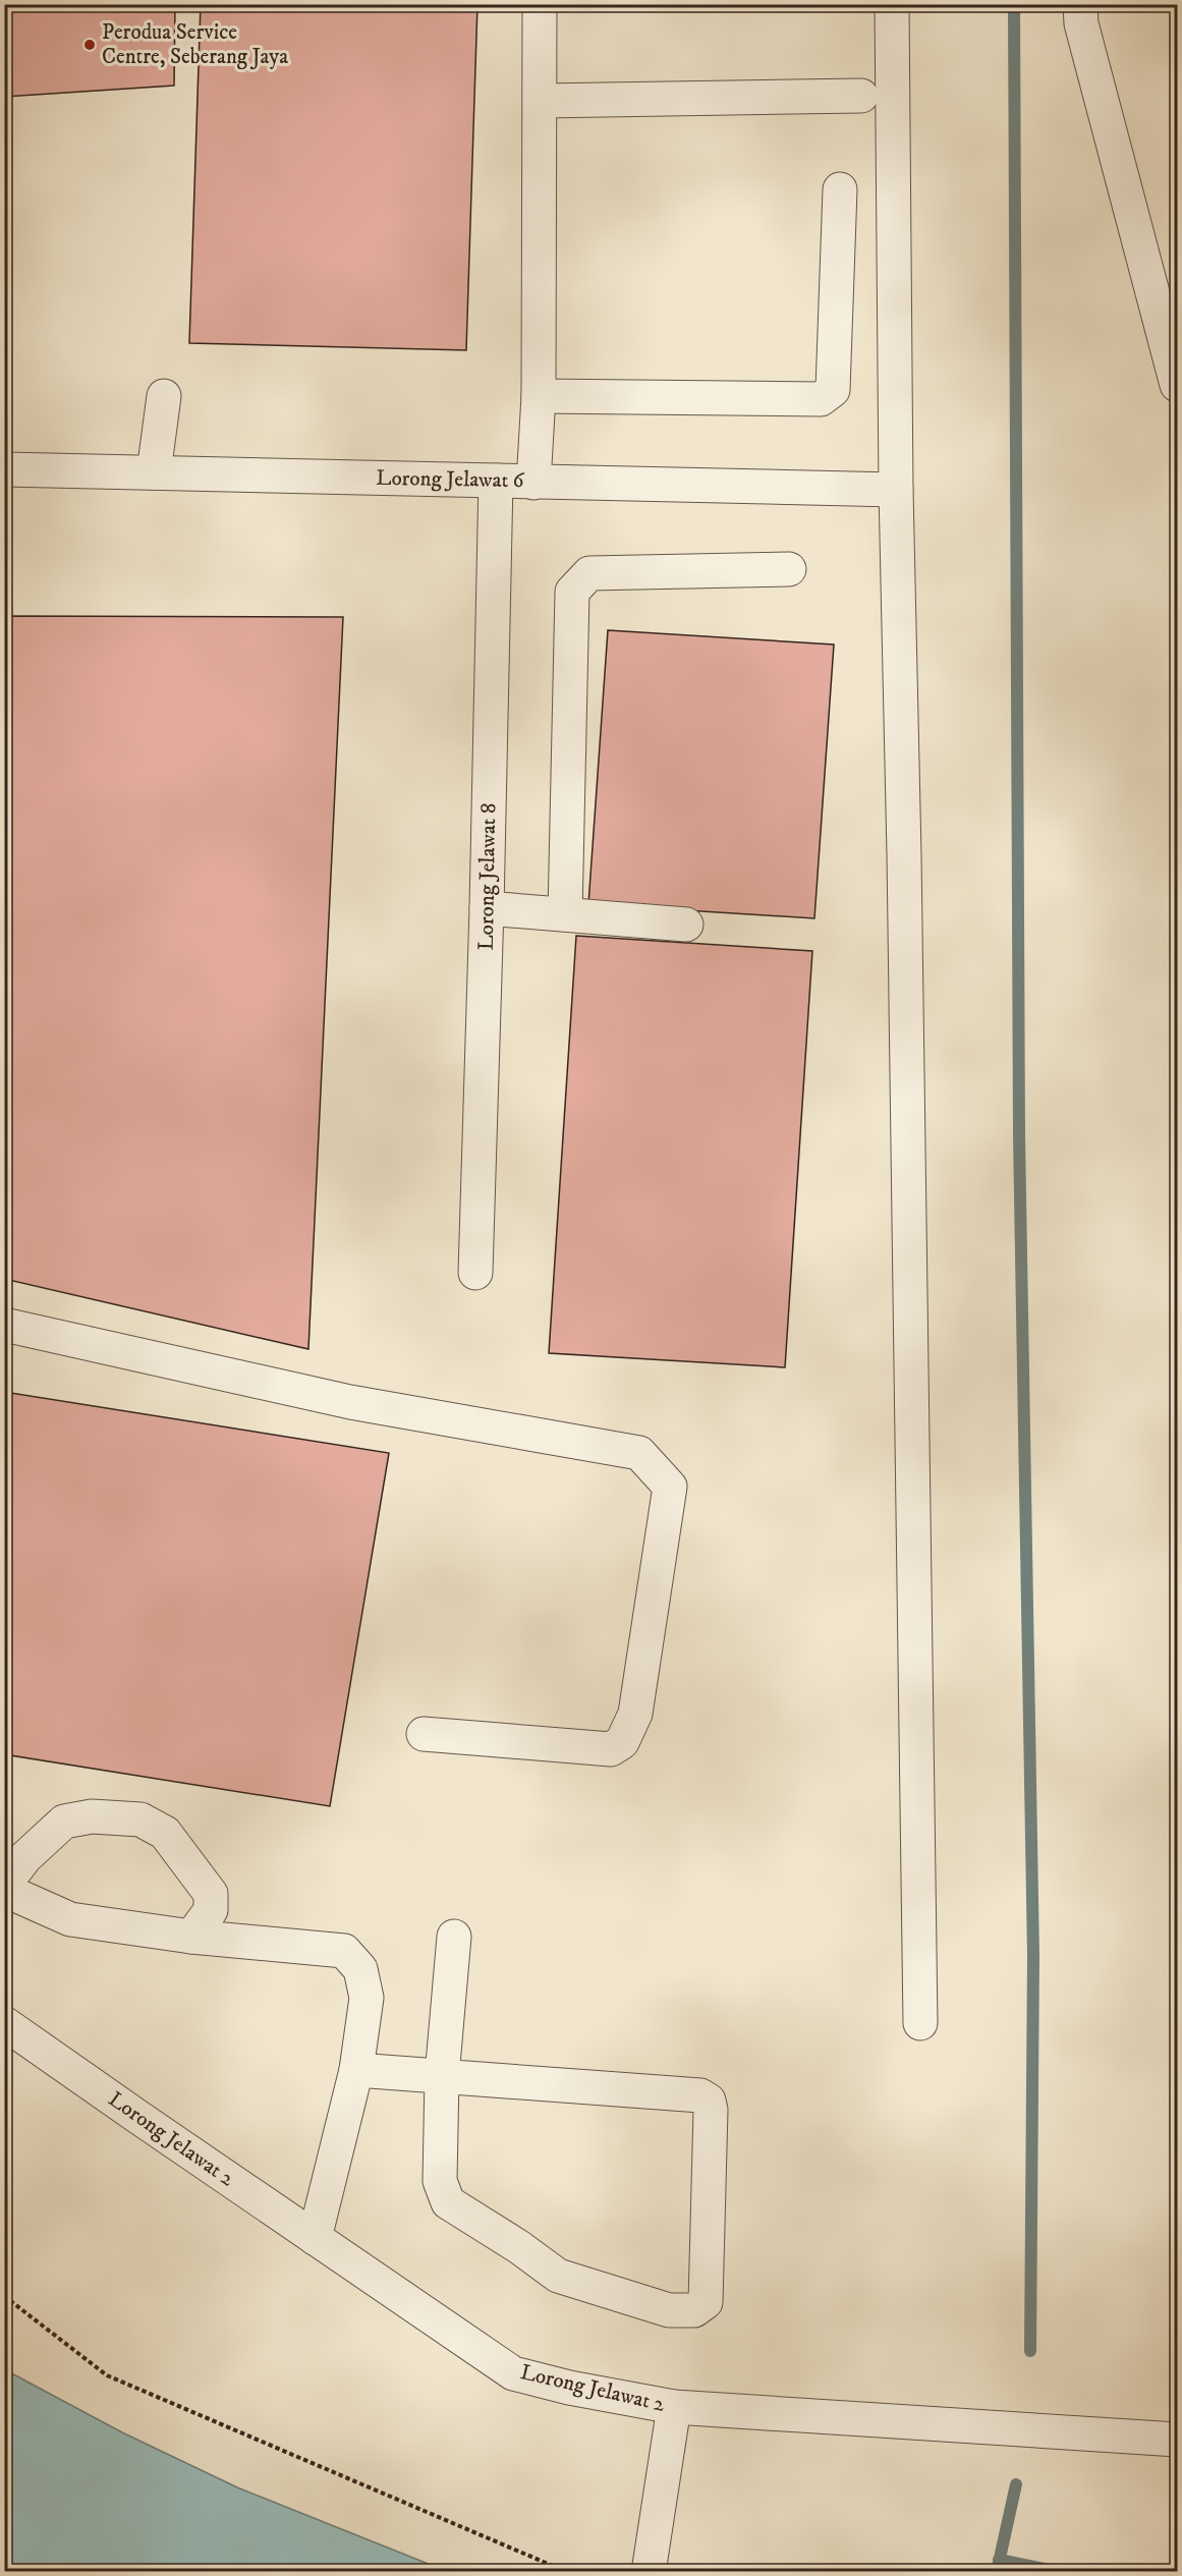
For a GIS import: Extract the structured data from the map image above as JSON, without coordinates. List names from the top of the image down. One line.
{"streets":{"street":["Lorong Jelawat 6","Lorong Jelawat 8","Lorong Jelawat 2"]},"crossings":[["Lorong Jelawat 6","Lorong Jelawat 8"]],"places":["Perodua Service Centre, Seberang Jaya"]}
